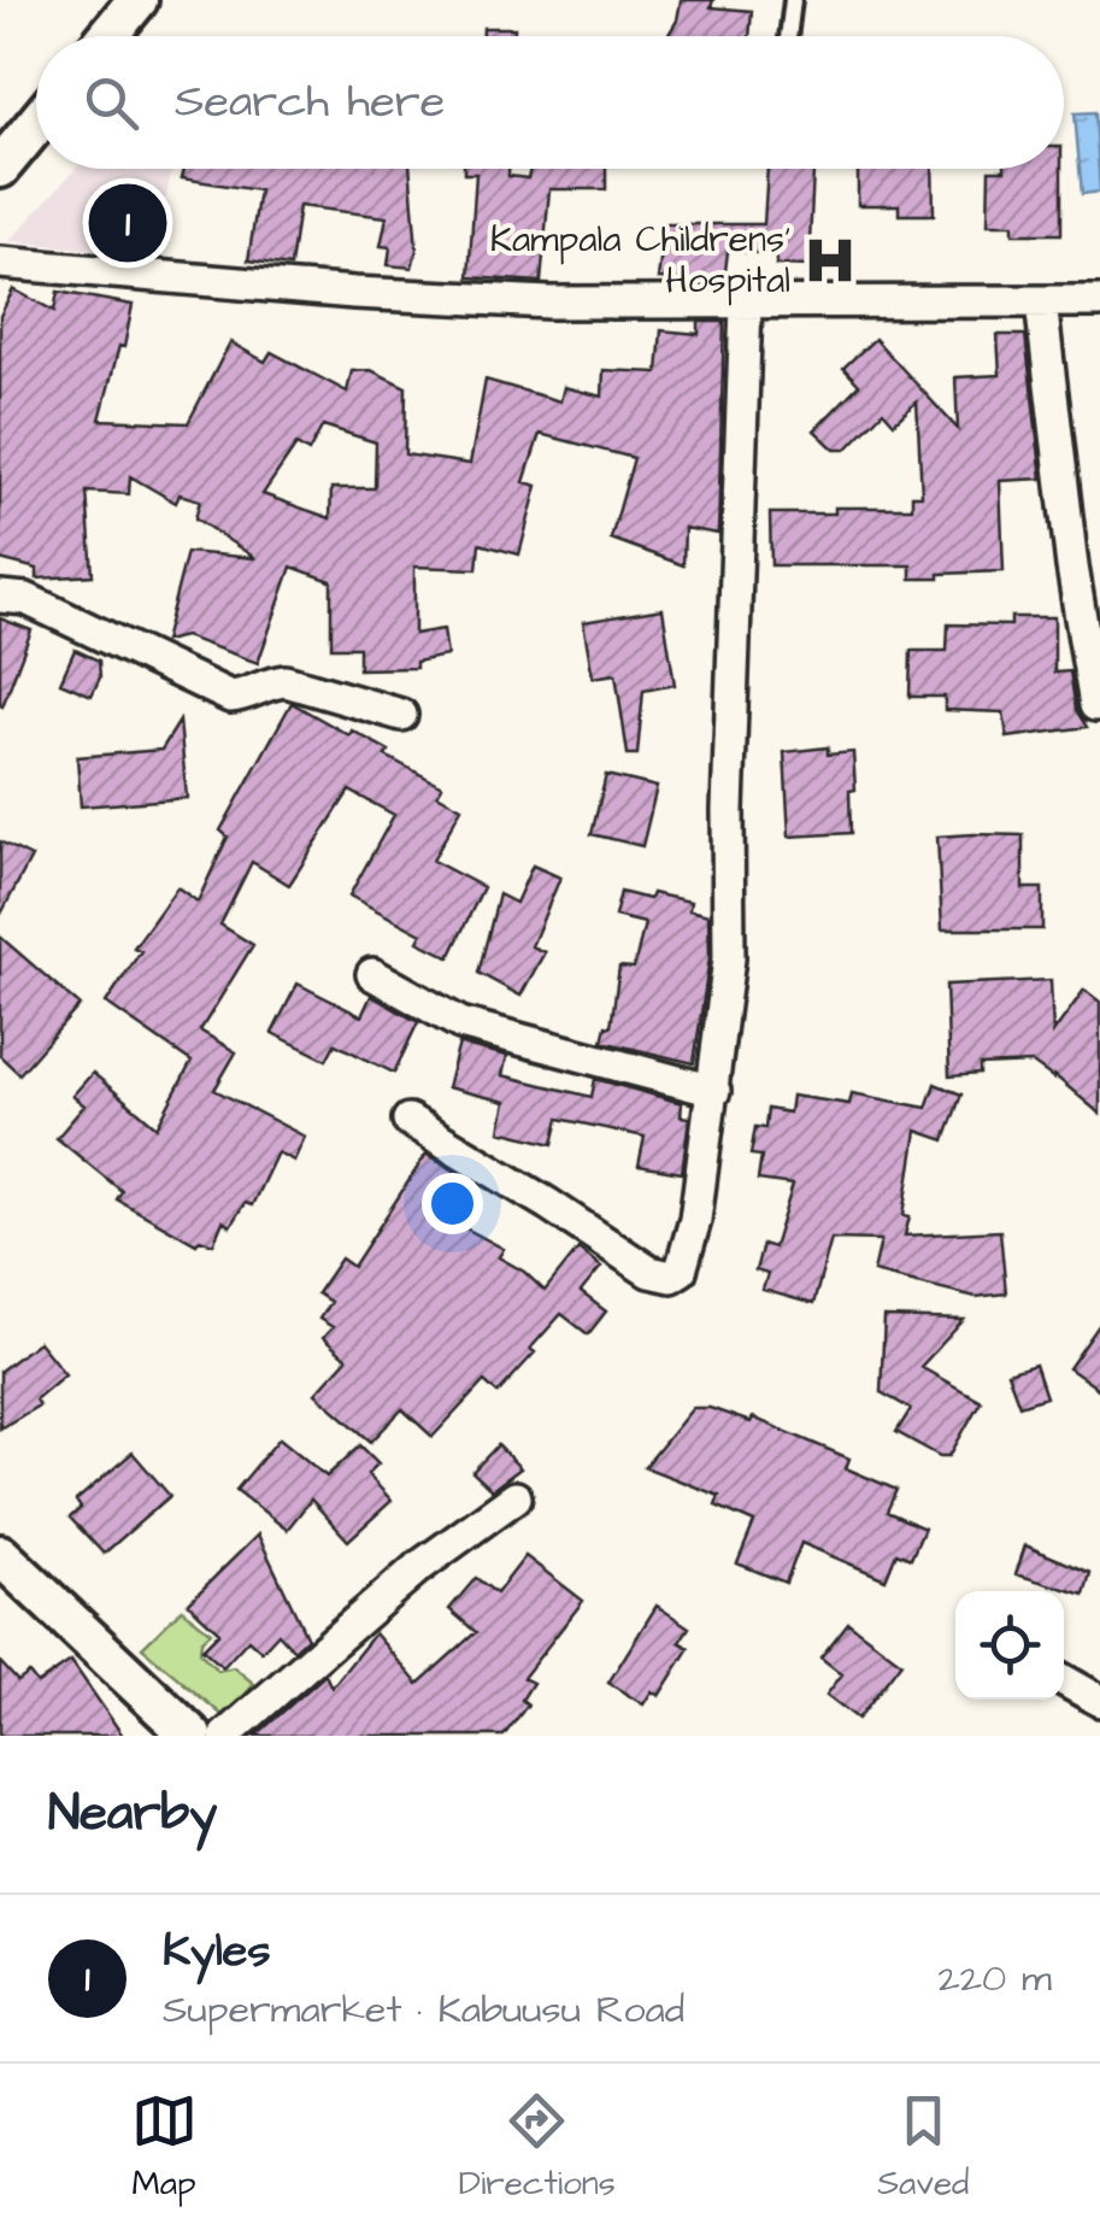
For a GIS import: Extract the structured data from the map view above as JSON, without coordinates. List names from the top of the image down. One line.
{"places":{"hospital":["Kampala Childrens' Hospital"]},"page":{"search":"Search here","pins":"1","heading":"Nearby","list":[{"mark":"1","name":"Kyles","note":"Supermarket · Kabuusu Road","value":"220 m"}],"nav":["Map","Directions","Saved"]}}
